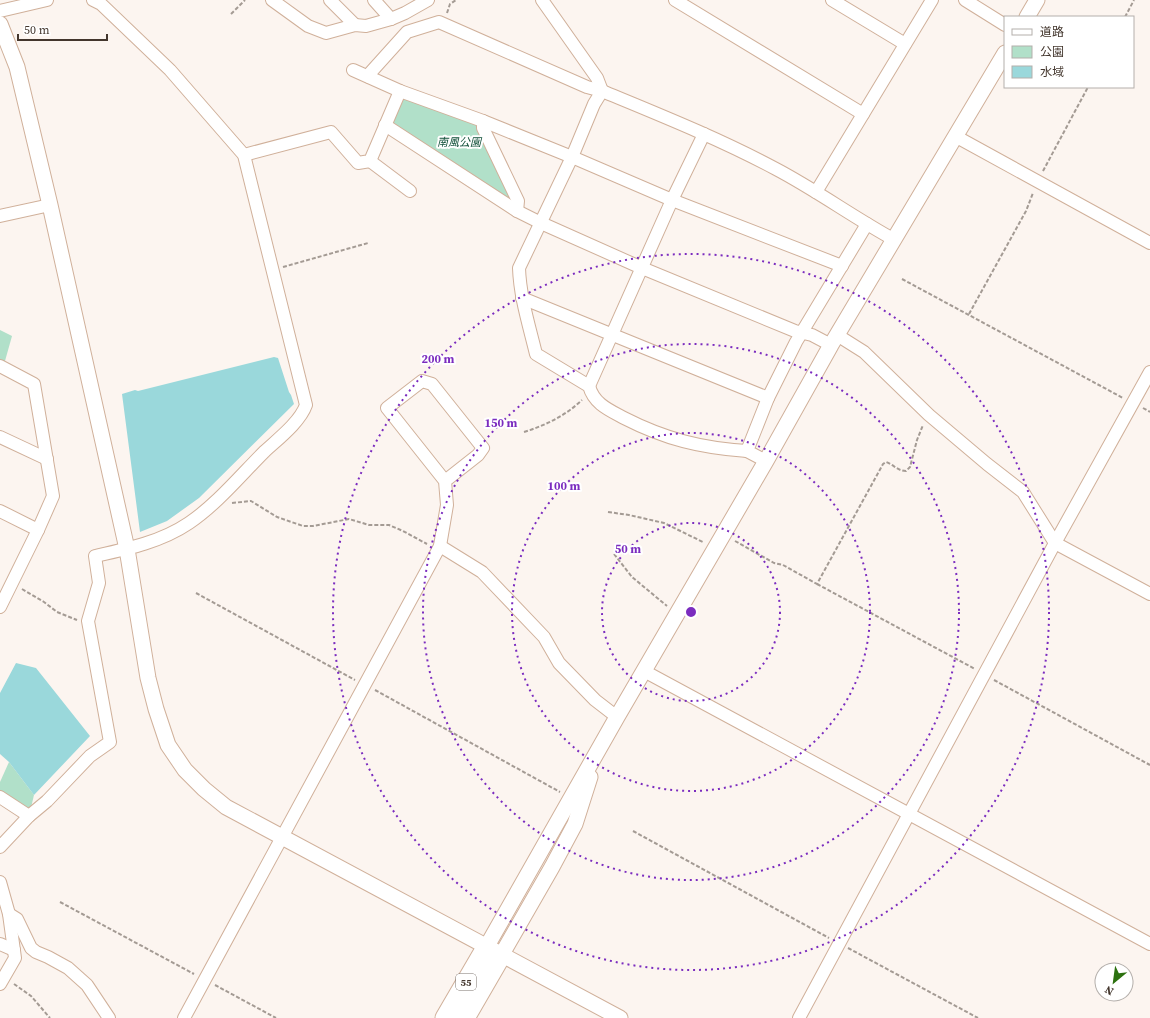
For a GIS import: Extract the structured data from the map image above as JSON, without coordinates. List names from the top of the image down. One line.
{"streets":{"main road":["55"]},"parks":["南風公園"],"legend":["道路","公園","水域"],"scale_bar":"50 m","north":"bottom left","rings":["200 m","150 m","100 m","50 m"]}
